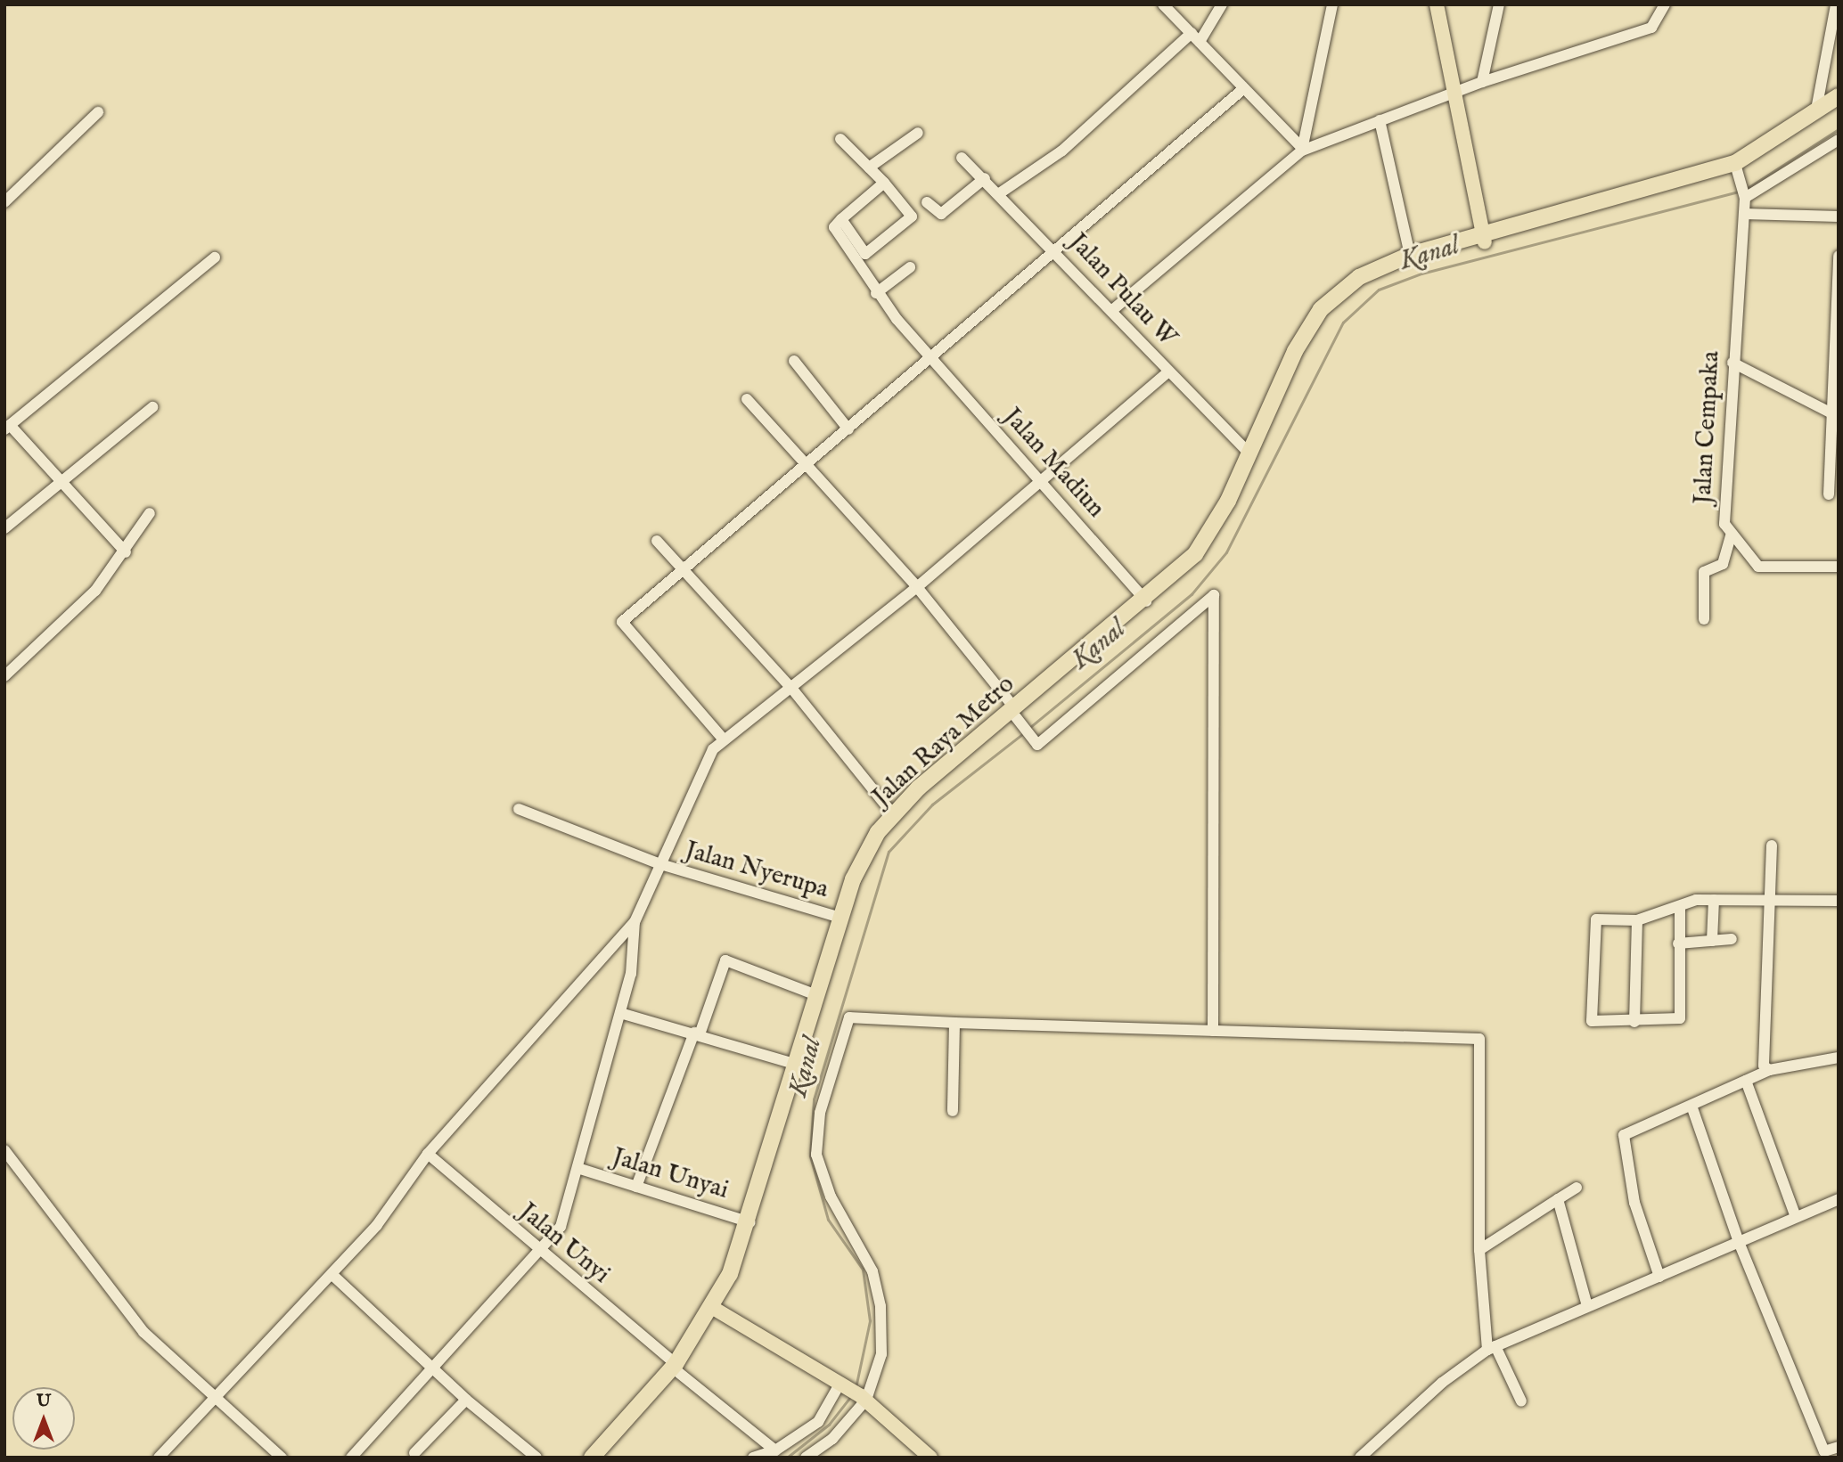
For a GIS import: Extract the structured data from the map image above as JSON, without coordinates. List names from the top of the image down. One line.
{"streets":{"highway":["Jalan Raya Metro"],"street":["Jalan Pulau W","Jalan Cempaka","Jalan Madiun","Jalan Nyerupa","Jalan Unyai","Jalan Unyi"]},"crossings":[["Jalan Pulau W","Jalan Raya Metro"],["Jalan Madiun","Jalan Raya Metro"],["Jalan Raya Metro","Jalan Nyerupa"],["Jalan Raya Metro","Jalan Unyai"]],"water":["Kanal"],"north":"top"}
